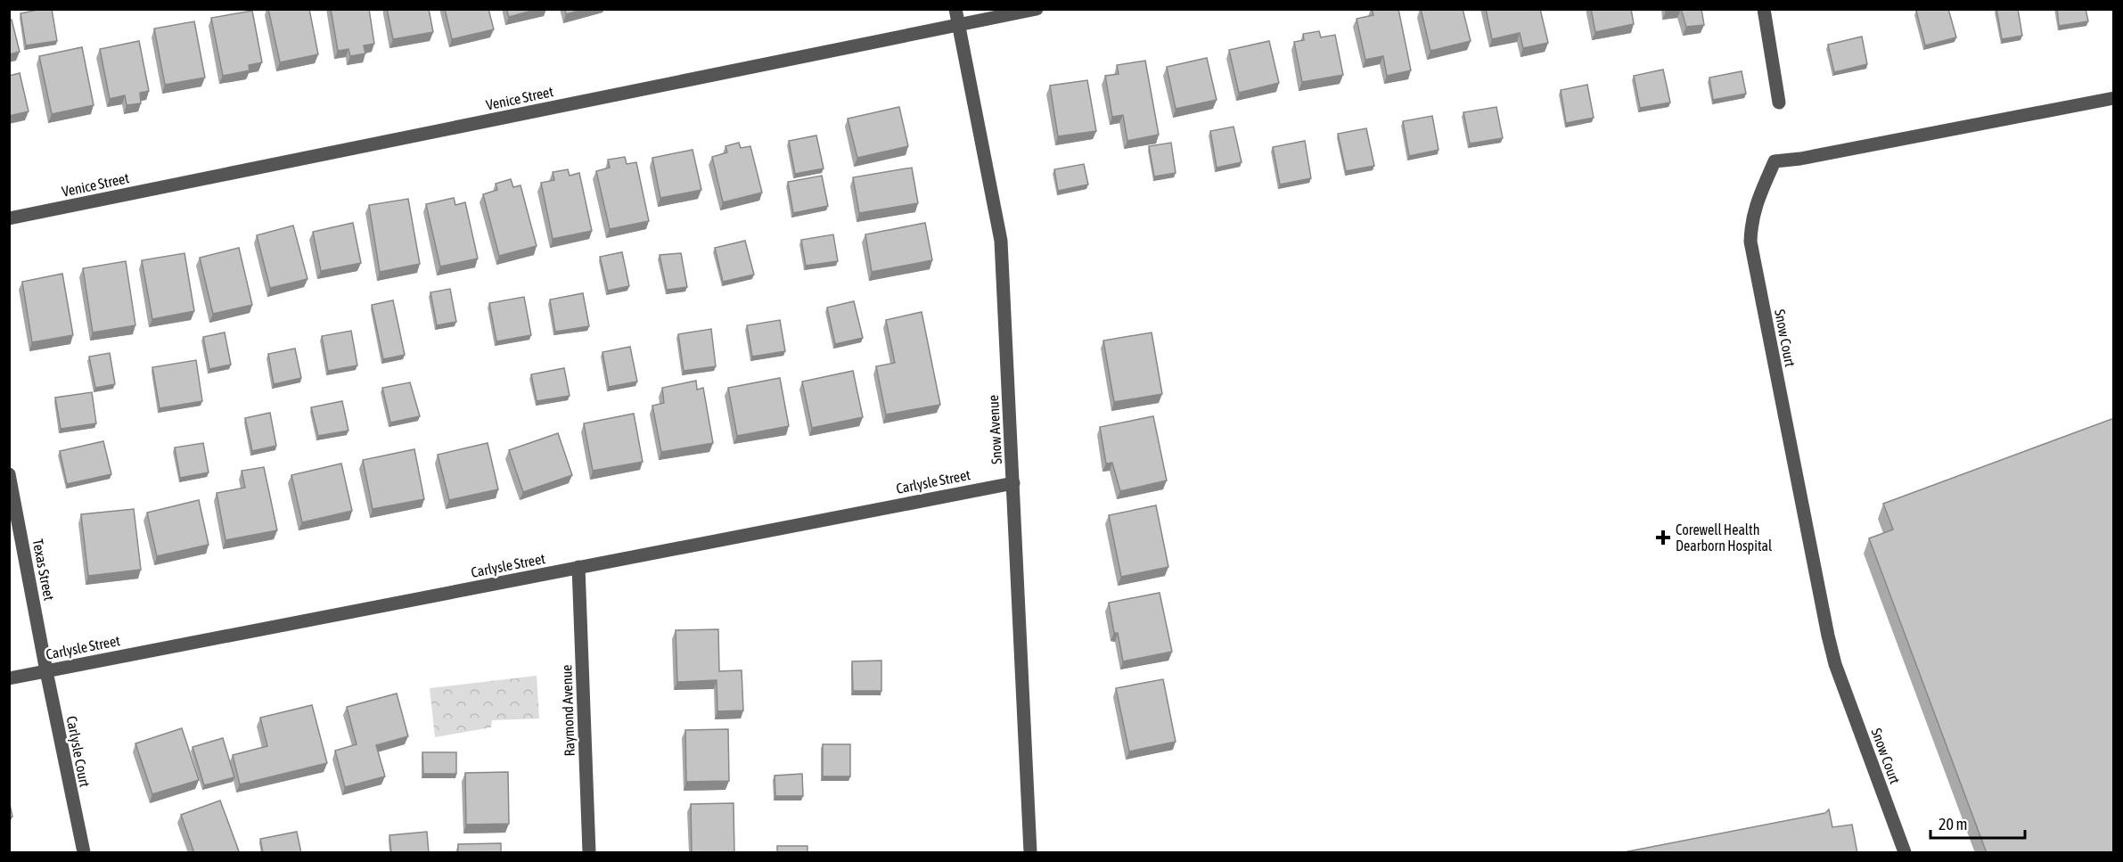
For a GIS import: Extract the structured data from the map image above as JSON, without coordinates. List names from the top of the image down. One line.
{"streets":{"street":["Venice Street","Snow Court","Snow Avenue","Carlysle Street","Texas Street","Raymond Avenue","Carlysle Court"]},"crossings":[["Venice Street","Snow Avenue"],["Snow Avenue","Carlysle Street"],["Carlysle Street","Texas Street"],["Carlysle Street","Raymond Avenue"],["Carlysle Street","Carlysle Court"],["Texas Street","Carlysle Court"]],"places":{"health":["Corewell Health Dearborn Hospital"]},"scale_bar":"20 m"}
